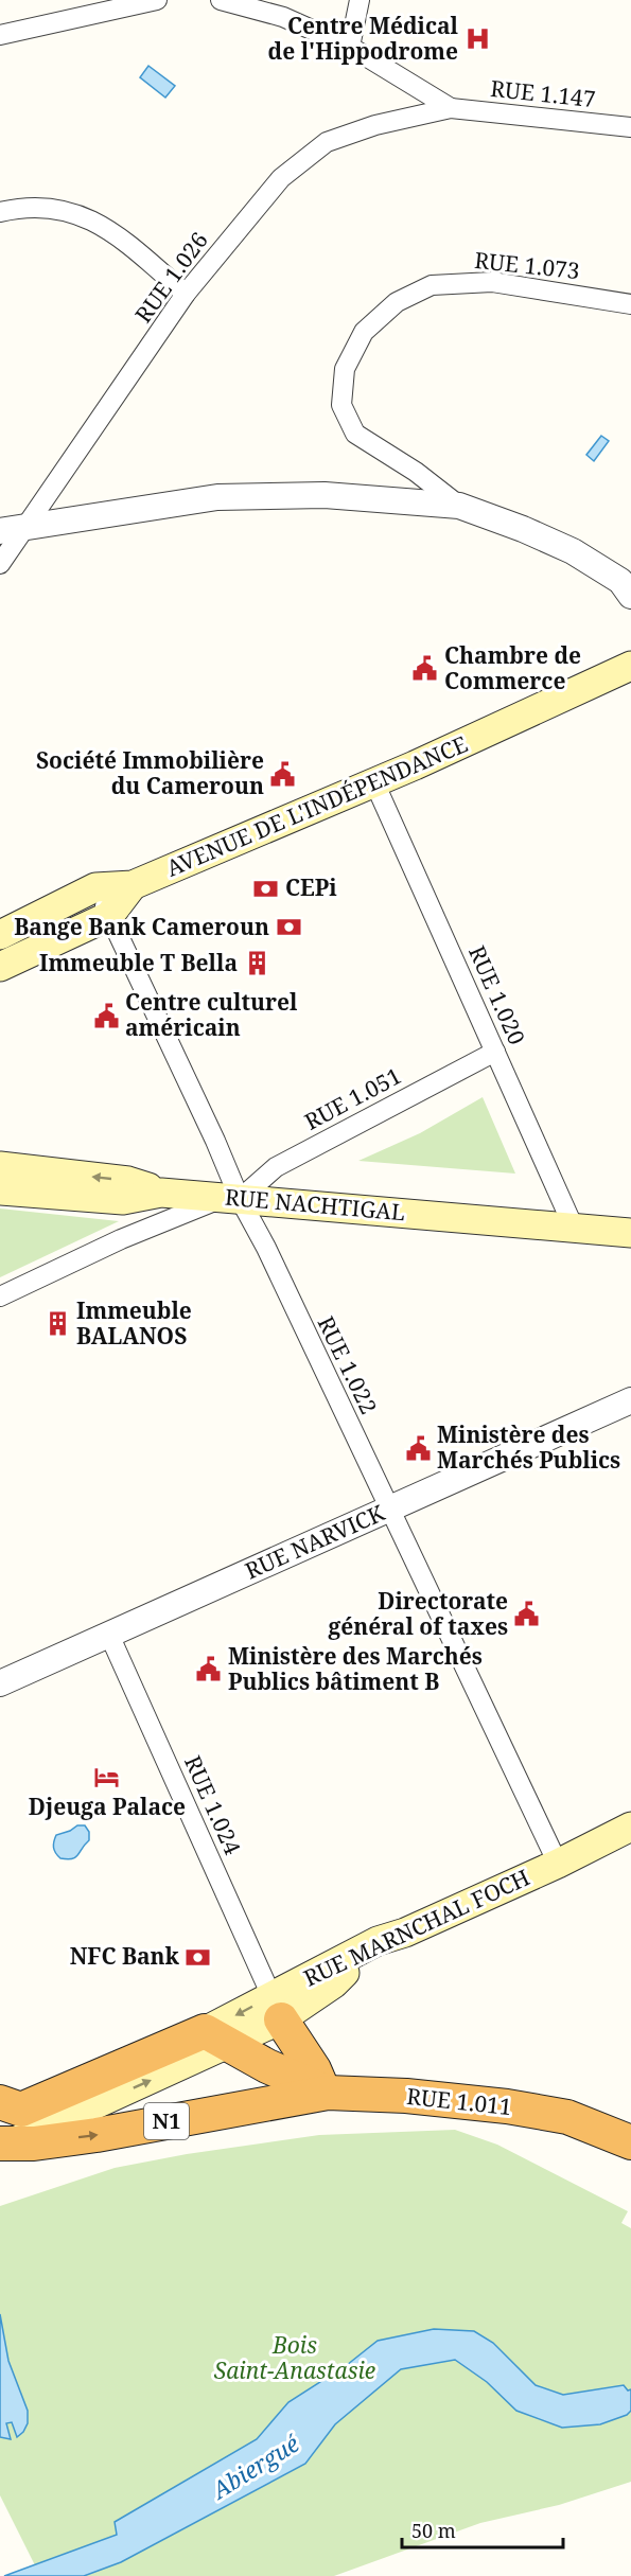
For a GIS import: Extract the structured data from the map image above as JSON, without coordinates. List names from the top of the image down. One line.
{"streets":{"highway":["RUE 1.011","N1"],"main road":["AVENUE DE L'INDÉPENDANCE","RUE NACHTIGAL","RUE MARNCHAL FOCH"],"street":["RUE 1.147","RUE 1.073","RUE 1.026","RUE 1.020","RUE 1.051","RUE 1.022","RUE NARVICK","RUE 1.024"]},"crossings":[["RUE 1.147","RUE 1.026"],["AVENUE DE L'INDÉPENDANCE","RUE 1.020"],["AVENUE DE L'INDÉPENDANCE","RUE 1.022"],["RUE 1.020","RUE 1.051"],["RUE 1.020","RUE NACHTIGAL"],["RUE 1.051","RUE NACHTIGAL"],["RUE 1.051","RUE 1.022"],["RUE NACHTIGAL","RUE 1.022"],["RUE 1.022","RUE NARVICK"],["RUE 1.022","RUE MARNCHAL FOCH"],["RUE NARVICK","RUE 1.024"],["RUE 1.024","RUE MARNCHAL FOCH"],["RUE 1.011","N1"]],"water":["Abiergué"],"parks":["Bois Saint-Anastasie"],"places":{"hospital":["Centre Médical de l'Hippodrome"],"public building":["Chambre de Commerce","Société Immobilière du Cameroun","Centre culturel américain","Ministère des Marchés Publics","Directorate général of taxes","Ministère des Marchés Publics bâtiment B"],"bank":["CEPi","Bange Bank Cameroun","NFC Bank"],"building":["Immeuble T Bella","Immeuble BALANOS"],"hotel":["Djeuga Palace"]},"scale_bar":"50 m"}
